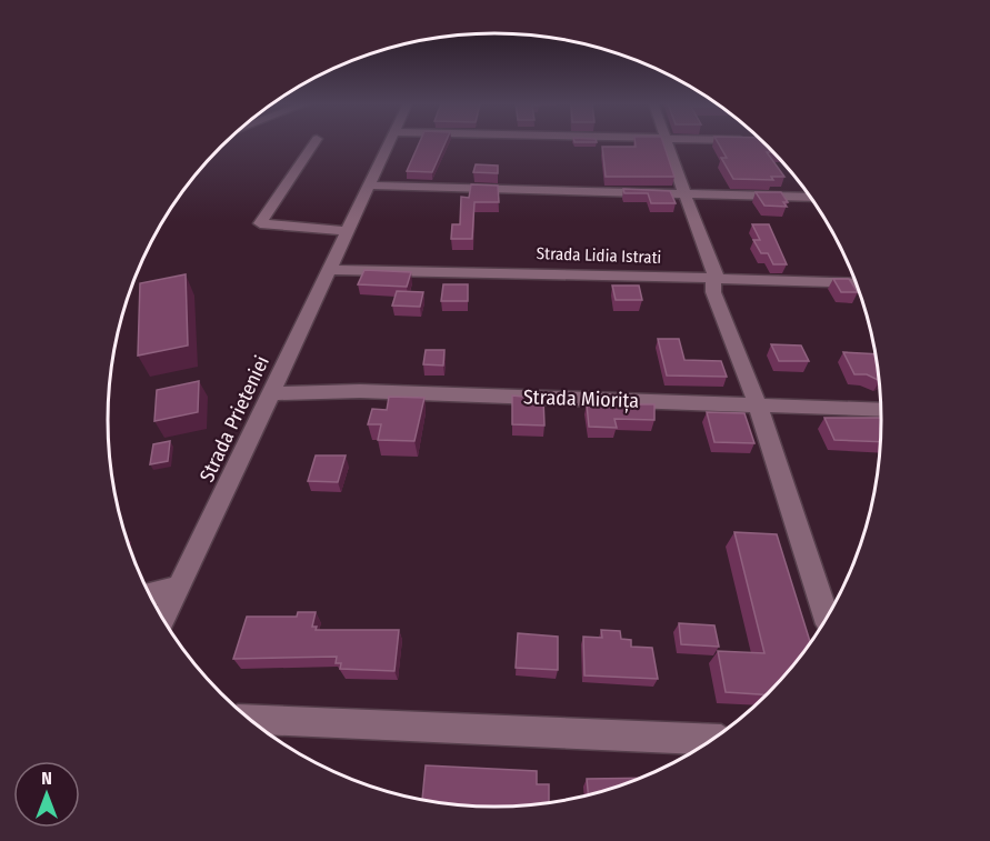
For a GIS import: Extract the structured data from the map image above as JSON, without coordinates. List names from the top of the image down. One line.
{"streets":{"street":["Strada Lidia Istrati","Strada Miorița","Strada Prieteniei"]},"crossings":[["Strada Lidia Istrati","Strada Prieteniei"],["Strada Miorița","Strada Prieteniei"]],"north":"top"}
